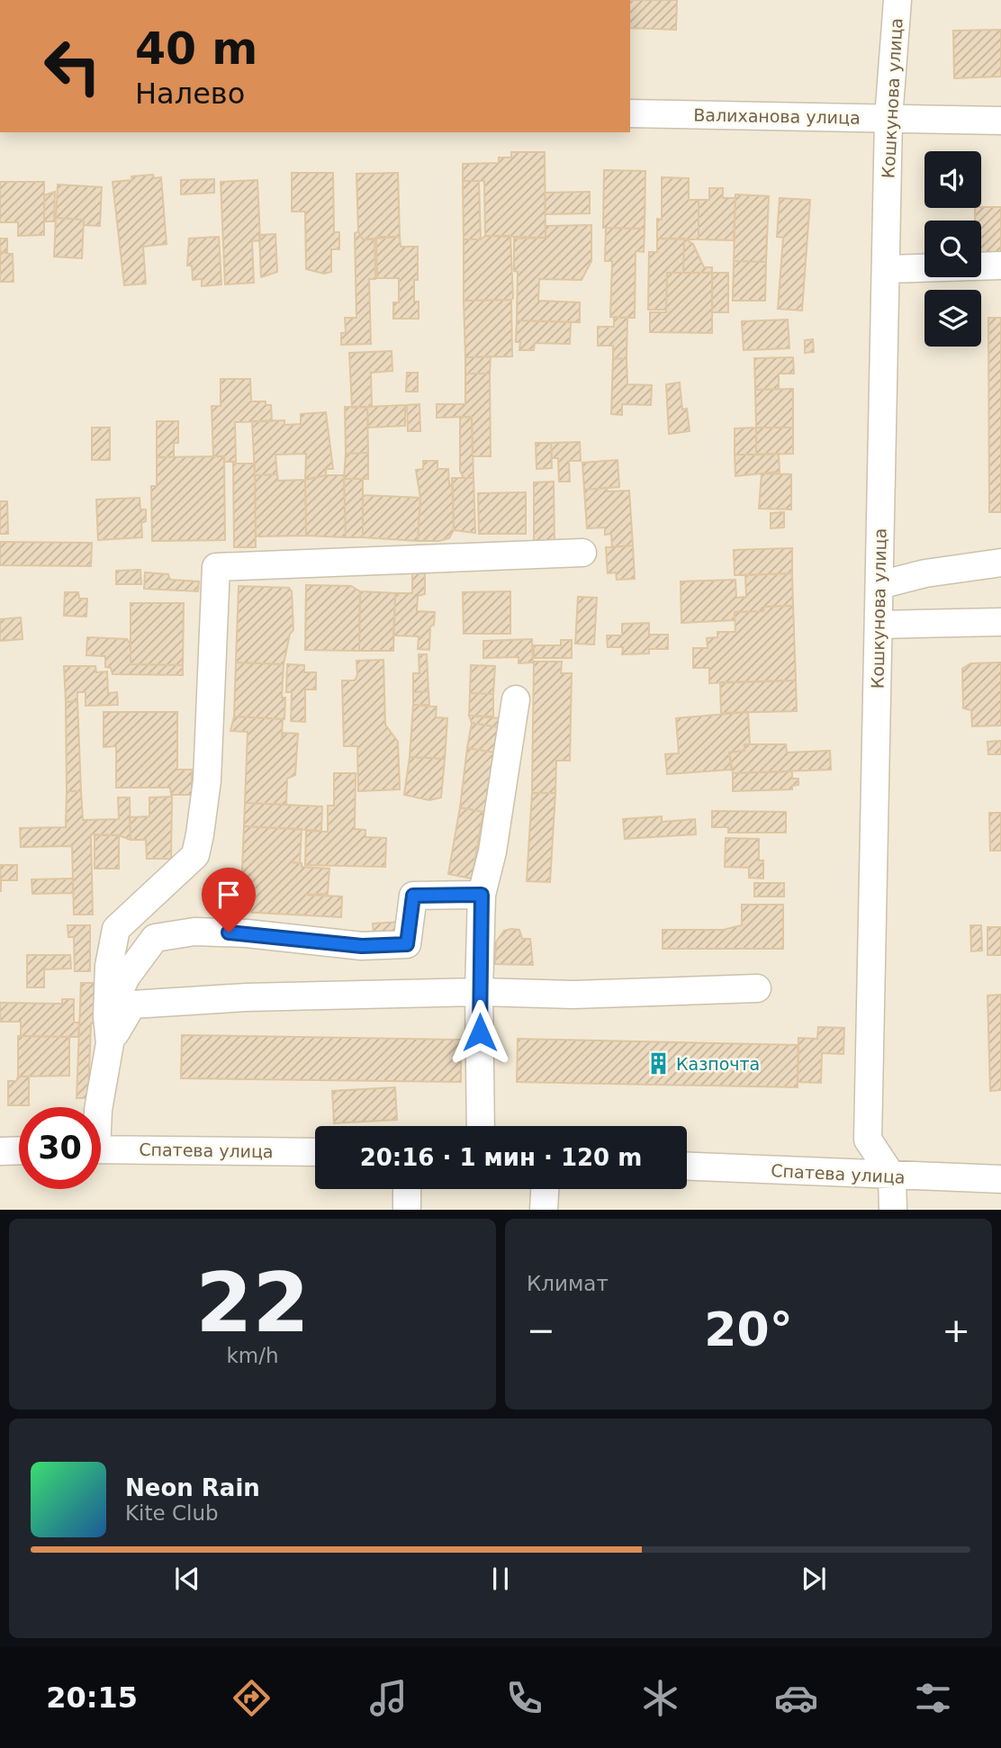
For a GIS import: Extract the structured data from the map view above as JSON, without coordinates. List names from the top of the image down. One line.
{"streets":{"street":["Кошкунова улица","Валиханова улица","Спатева улица"]},"crossings":[["Кошкунова улица","Валиханова улица"],["Кошкунова улица","Спатева улица"]],"places":{"building":["Казпочта"]},"page":{"turn":["40 m","Налево"],"limit":"30","trip":"20:16 · 1 мин · 120 m","tile":[["22","km/h"],"Климат"],"heat":["−","20°","+"],"song":["Neon Rain","Kite Club"],"tabs":"20:15"}}
